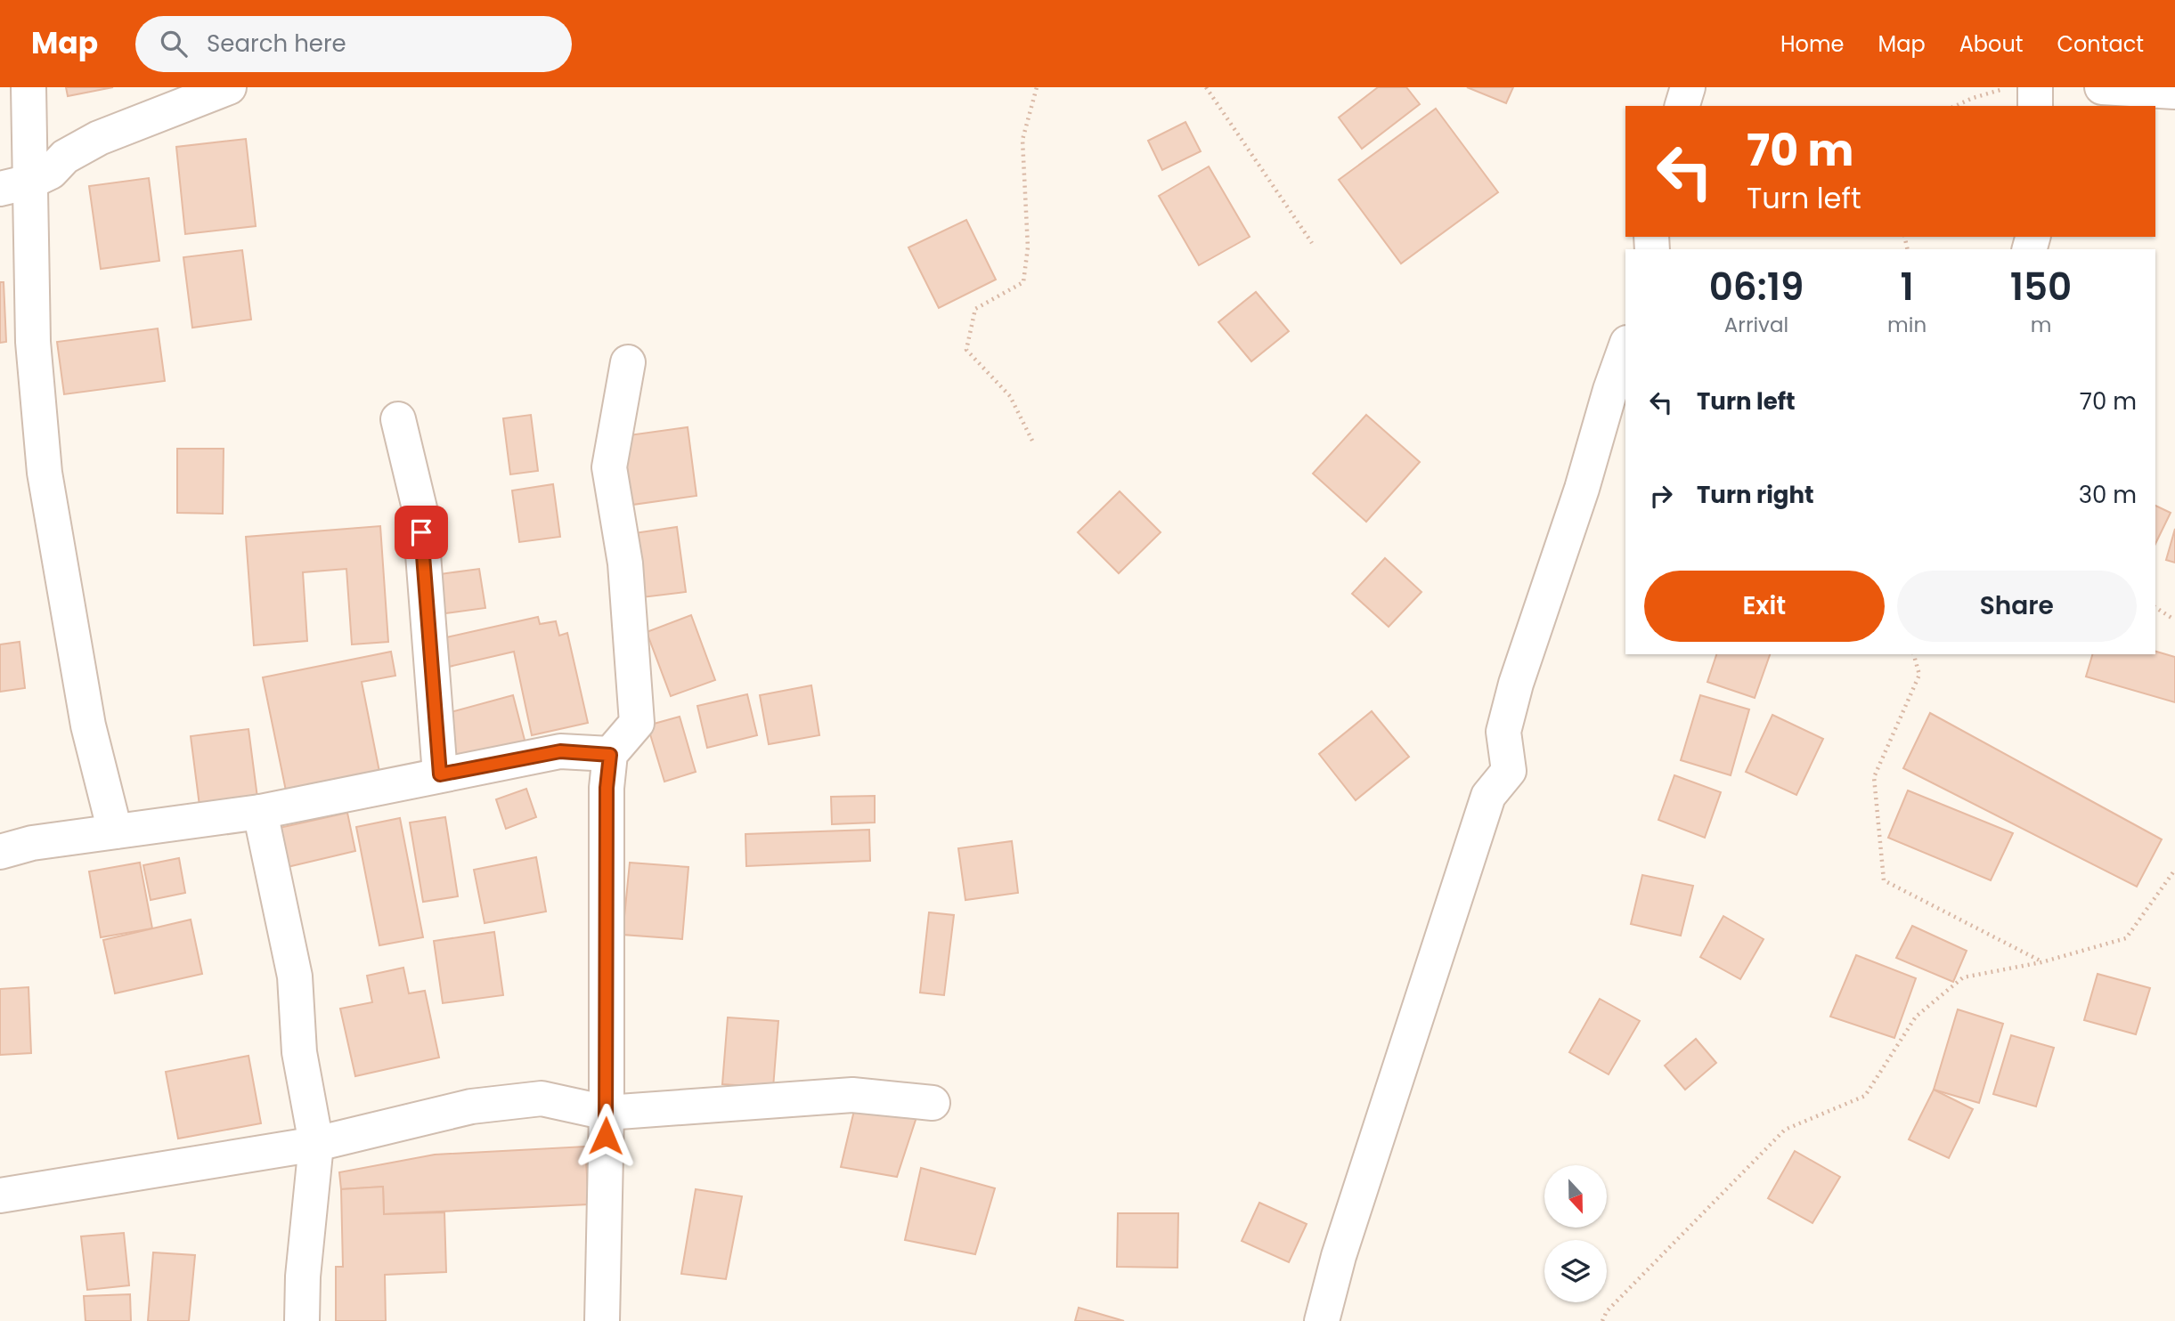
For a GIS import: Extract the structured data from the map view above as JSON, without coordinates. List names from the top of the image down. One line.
{"north":"bottom","page":{"header":"Map","search":"Search here","nav":["Home","Map","About","Contact"],"turn":["70 m","Turn left"],"eta":["06:19","Arrival","1","min","150","m"],"list":[{"name":"Turn left","value":"70 m"},{"name":"Turn right","value":"30 m"}],"buttons":["Exit","Share"]}}
